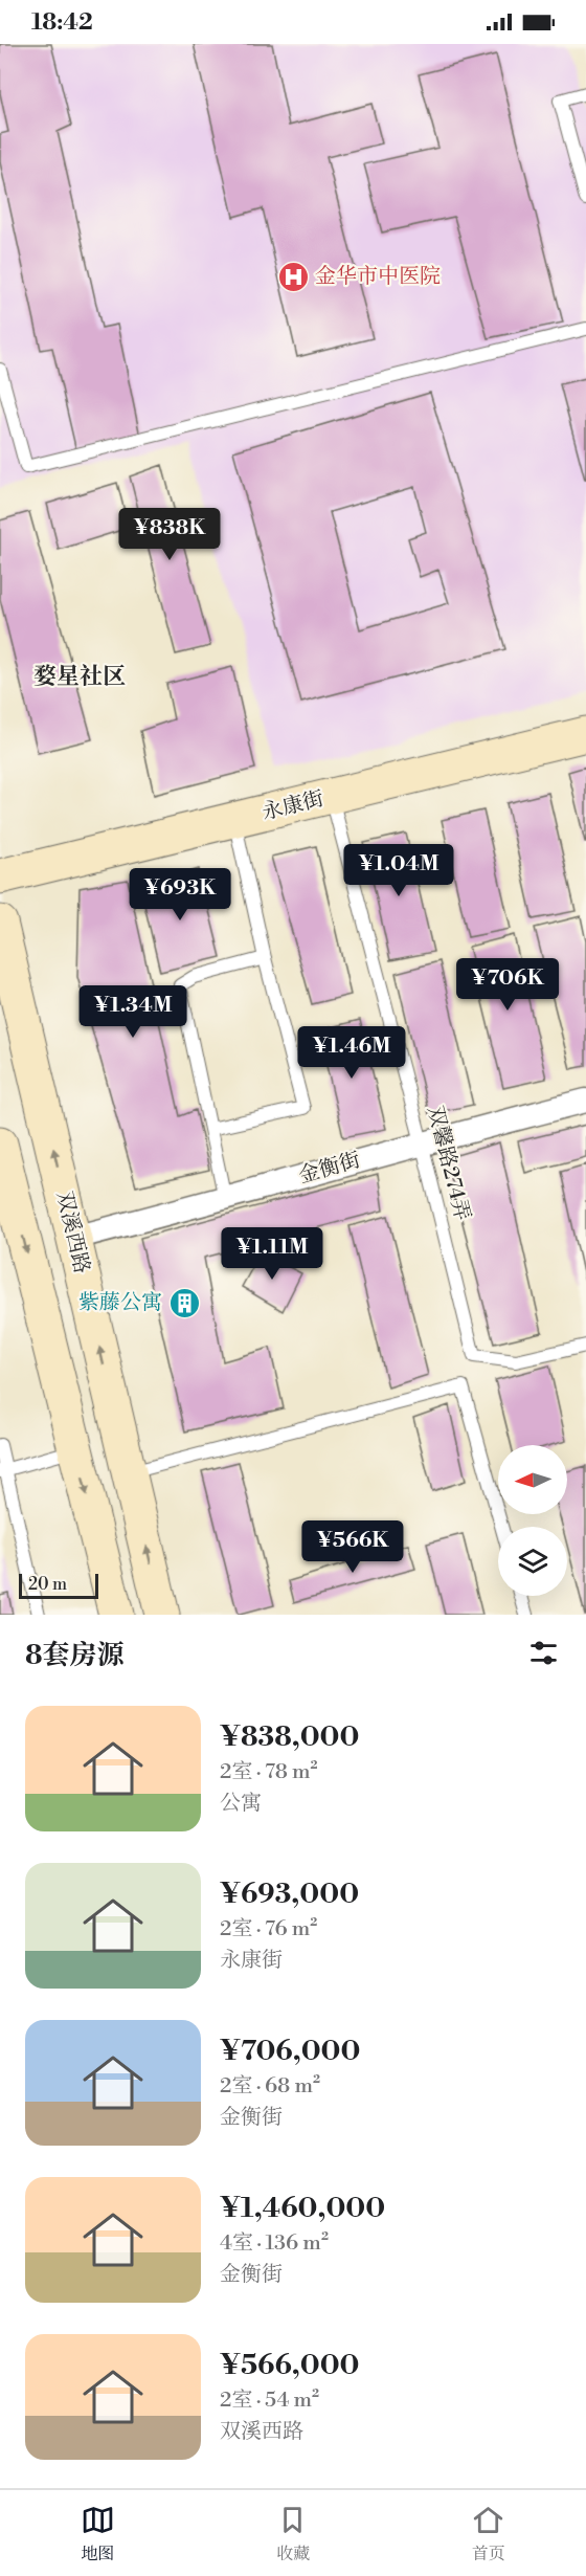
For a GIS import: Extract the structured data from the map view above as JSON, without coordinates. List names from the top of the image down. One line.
{"streets":{"main road":["永康街","双溪西路"],"street":["金衡街"],"lane":["双馨路274弄"]},"crossings":[["永康街","双馨路274弄"],["双馨路274弄","金衡街"],["金衡街","双溪西路"]],"districts":["婺星社区"],"places":{"hospital":["金华市中医院"],"building":["紫藤公寓"]},"scale_bar":"20 m","north":"left","page":{"status":"18:42","price":["¥838K","¥1.04M","¥693K","¥706K","¥1.34M","¥1.46M","¥1.11M","¥566K"],"scale":"20 m","heading":"8套房源","list":[{"name":"¥838,000","note":"2室 · 78 m² · 公寓"},{"name":"¥693,000","note":"2室 · 76 m² · 永康街"},{"name":"¥706,000","note":"2室 · 68 m² · 金衡街"},{"name":"¥1,460,000","note":"4室 · 136 m² · 金衡街"},{"name":"¥566,000","note":"2室 · 54 m² · 双溪西路"}],"tabs":["地图","收藏","首页"]}}
